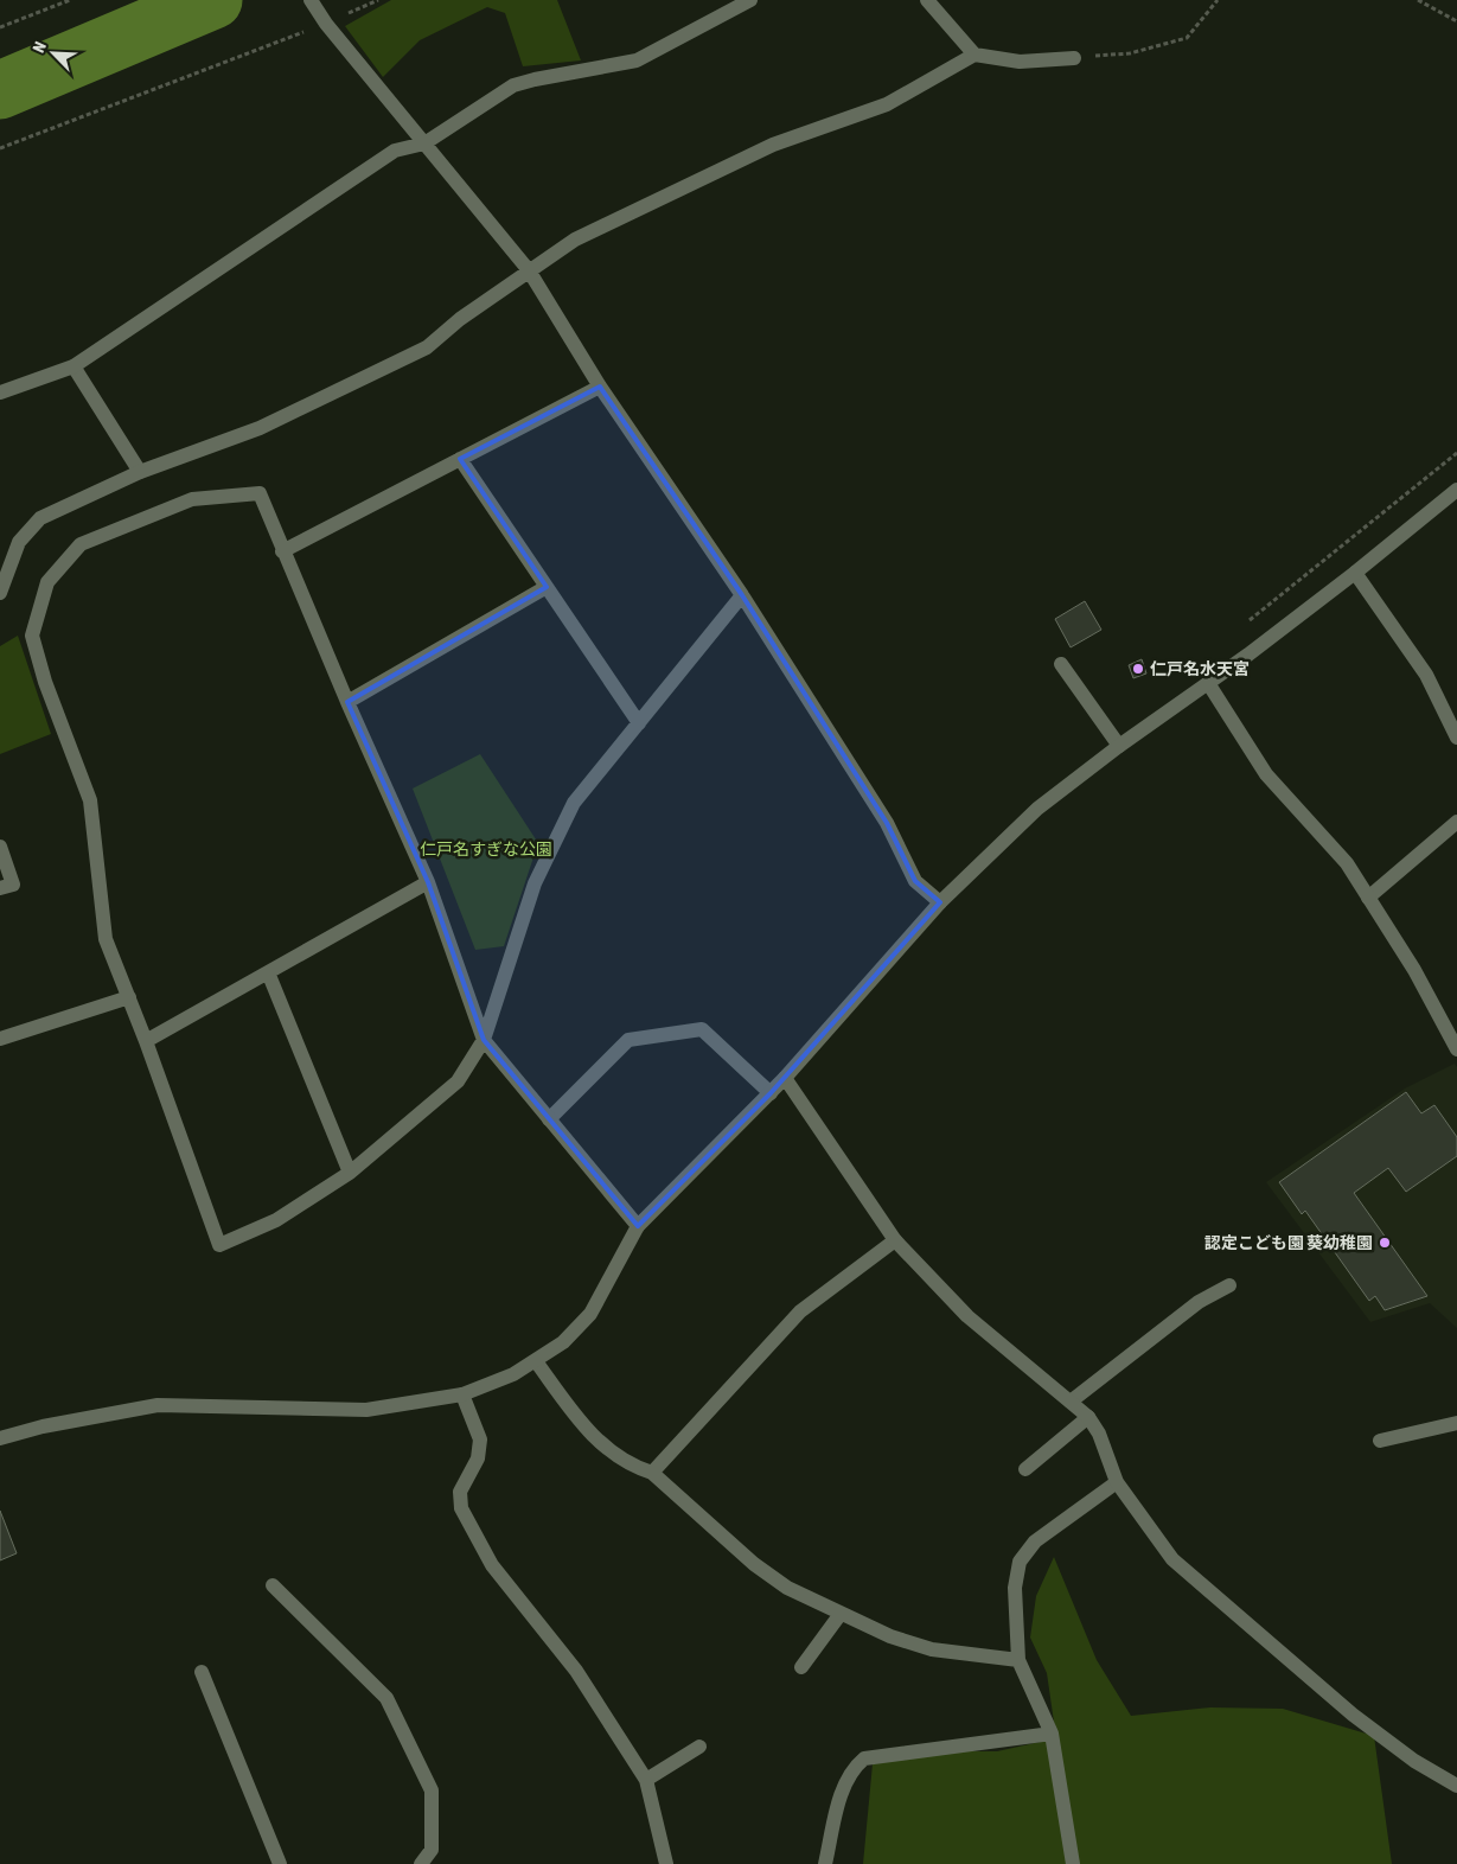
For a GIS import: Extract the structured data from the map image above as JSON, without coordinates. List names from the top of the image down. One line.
{"parks":["仁戸名すぎな公園"],"places":["仁戸名水天宮","認定こども園 葵幼稚園"],"north":"top left"}
